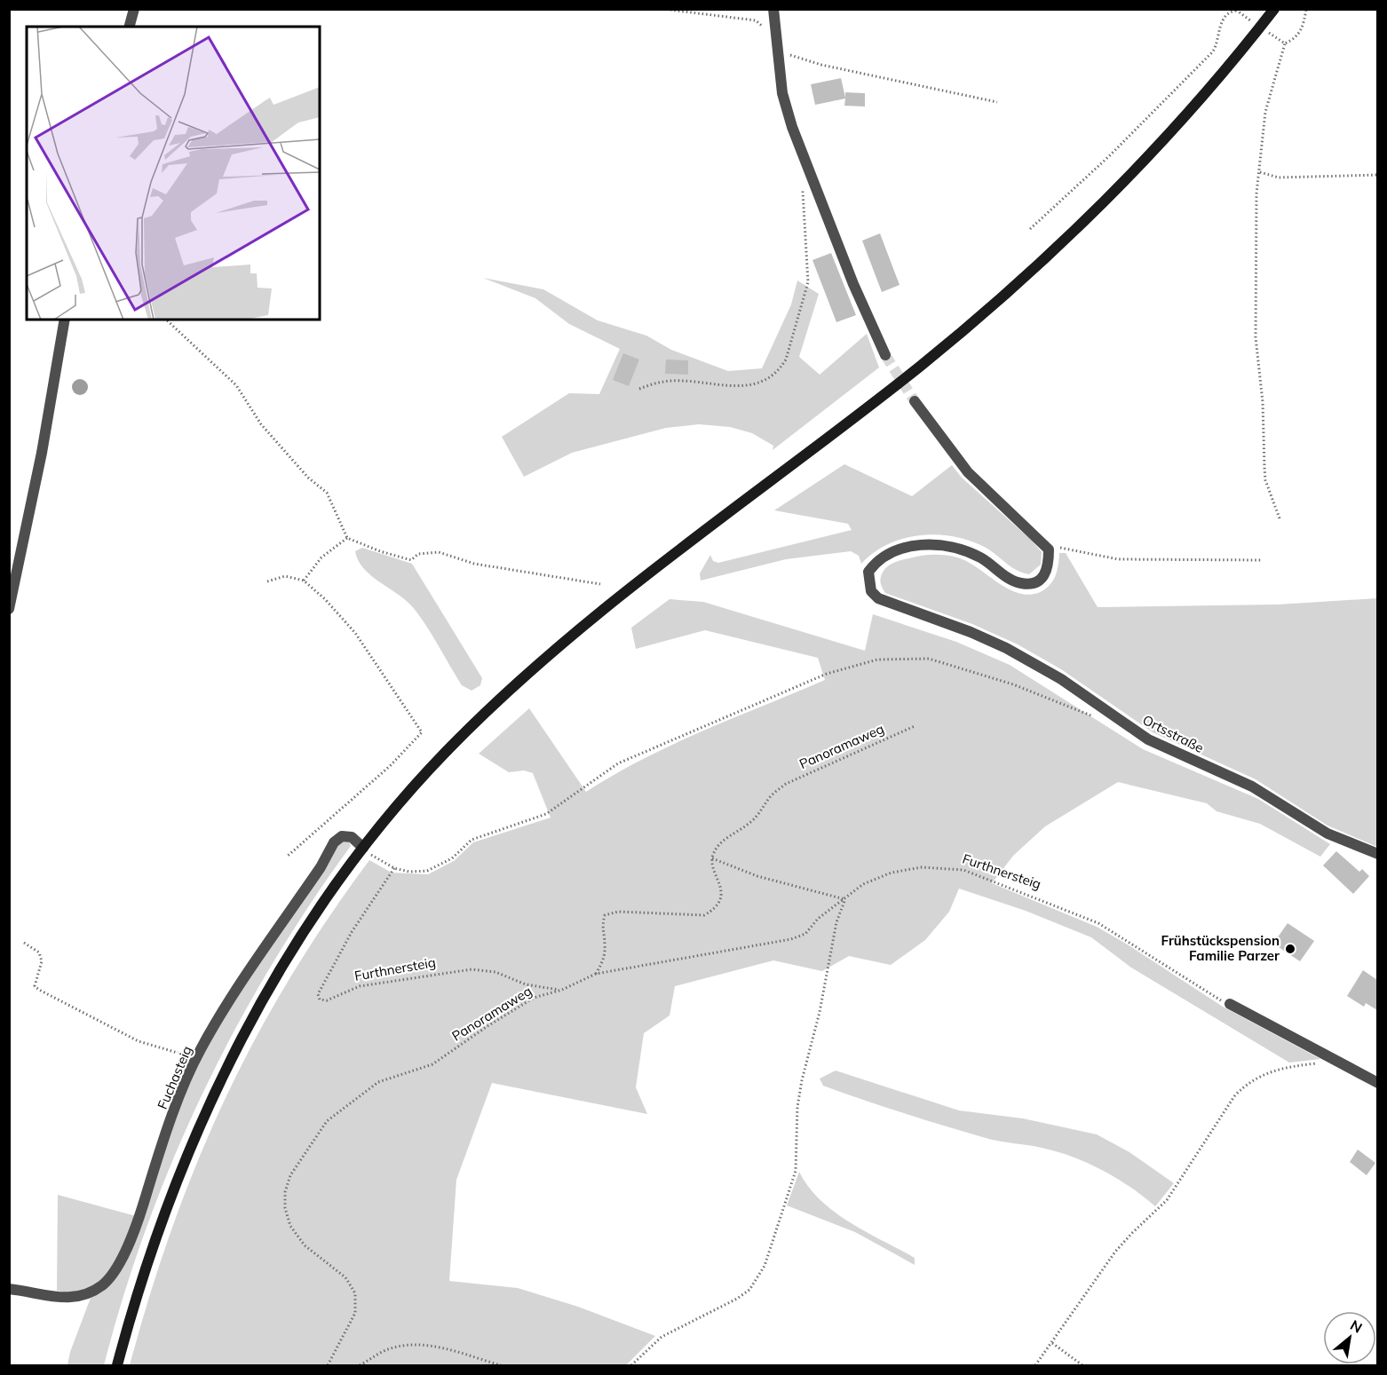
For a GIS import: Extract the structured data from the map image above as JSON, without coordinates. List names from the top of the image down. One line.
{"streets":{"street":["Ortsstraße","Fuchasteig"],"path":["Panoramaweg","Furthnersteig"]},"crossings":[["Panoramaweg","Furthnersteig"]],"places":["Frühstückspension Familie Parzer"],"north":"top right"}
